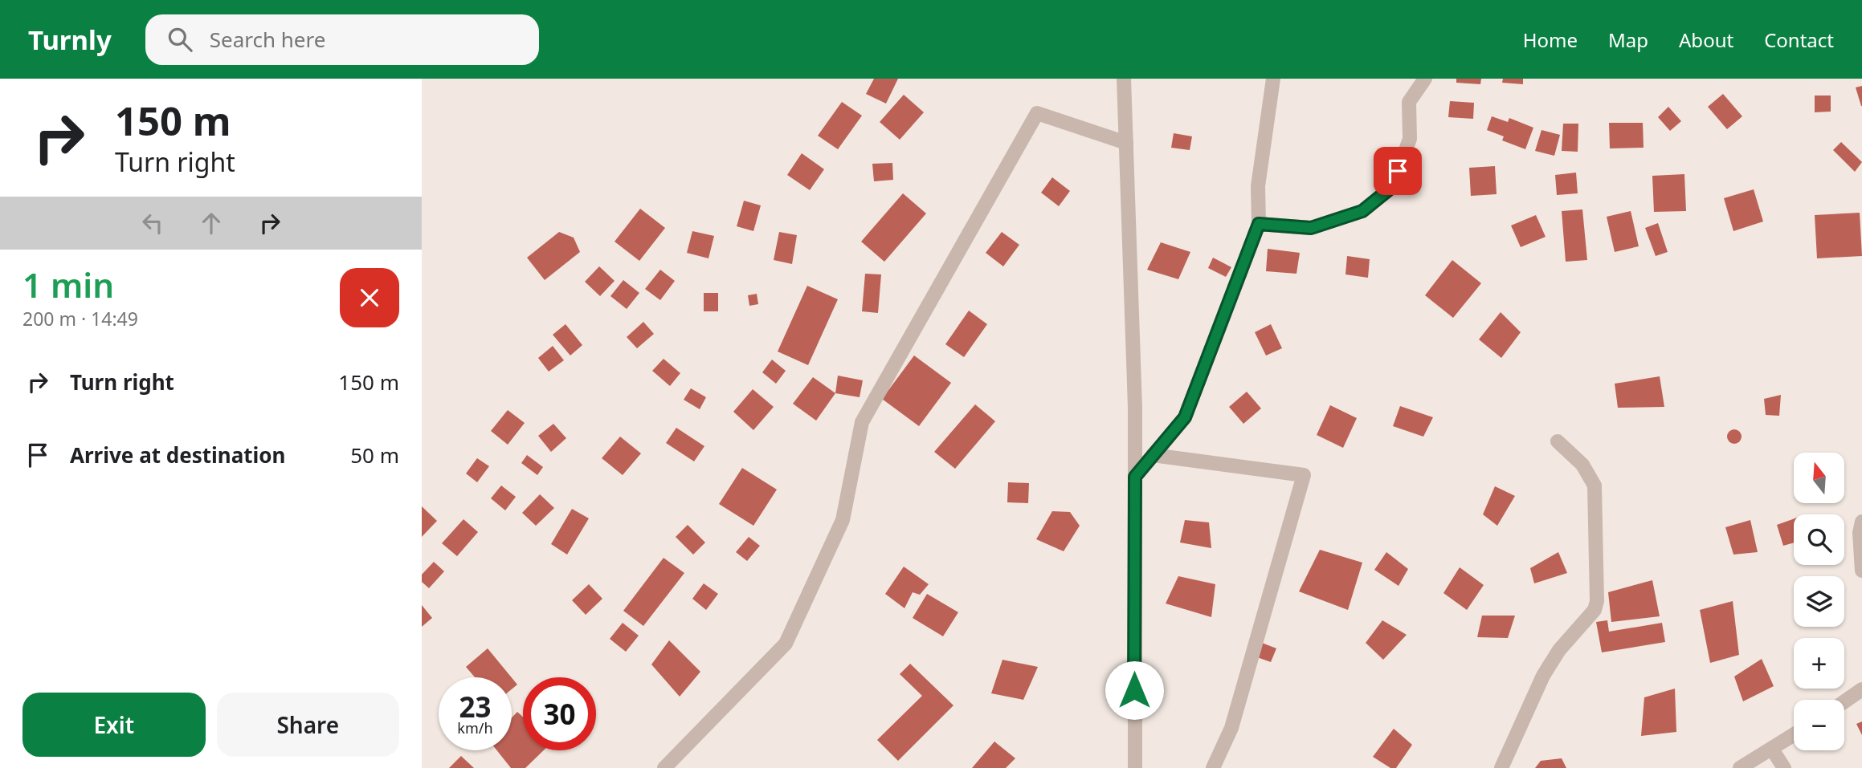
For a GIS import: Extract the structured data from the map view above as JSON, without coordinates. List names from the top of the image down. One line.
{"north":"top","page":{"header":"Turnly","search":"Search here","nav":["Home","Map","About","Contact"],"turn":["150 m","Turn right"],"heading":["1 min","200 m · 14:49"],"list":[{"name":"Turn right","value":"150 m"},{"name":"Arrive at destination","value":"50 m"}],"map_buttons":["+","−"],"speed":"23 km/h","limit":"30","buttons":["Exit","Share"]}}
